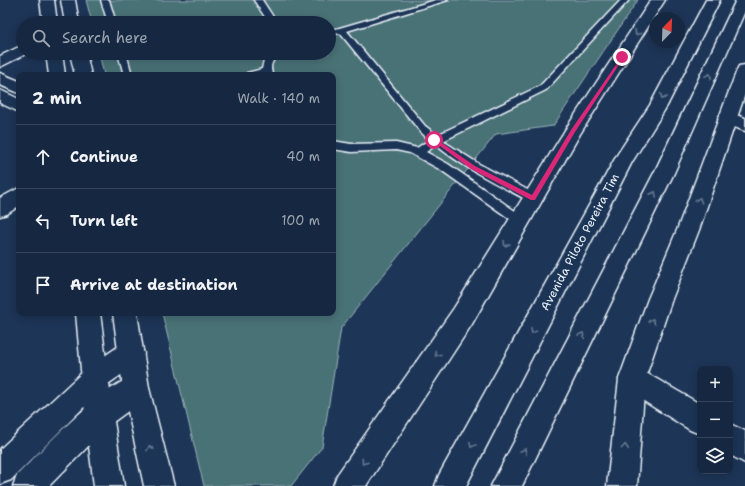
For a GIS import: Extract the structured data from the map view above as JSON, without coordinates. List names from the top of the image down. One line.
{"streets":{"main road":["Avenida Piloto Pereira Tim"]},"north":"top right","page":{"search":"Search here","heading":["2 min","Walk · 140 m"],"list":[["Continue","40 m"],["Turn left","100 m"],"Arrive at destination"],"map_buttons":["+","−"]}}
